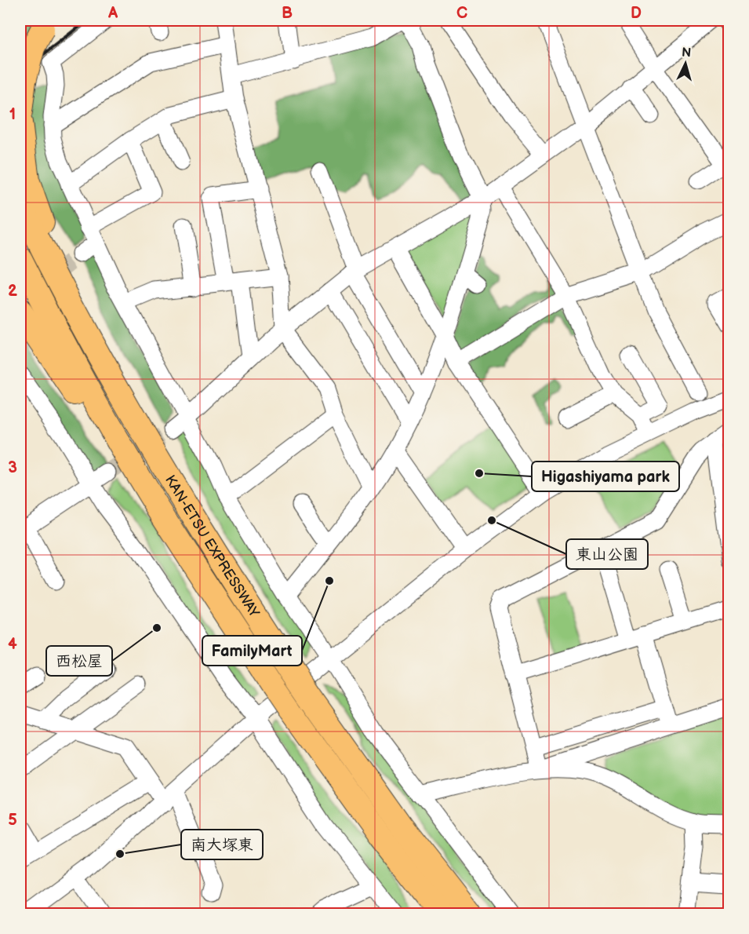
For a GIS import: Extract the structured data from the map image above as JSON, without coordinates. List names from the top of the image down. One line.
{"streets":{"highway":["KAN-ETSU EXPRESSWAY"]},"places":["Higashiyama park","東山公園","FamilyMart","西松屋","南大塚東"],"north":"top","grid":{"columns":["A","B","C","D"],"rows":["1","2","3","4","5"]}}
